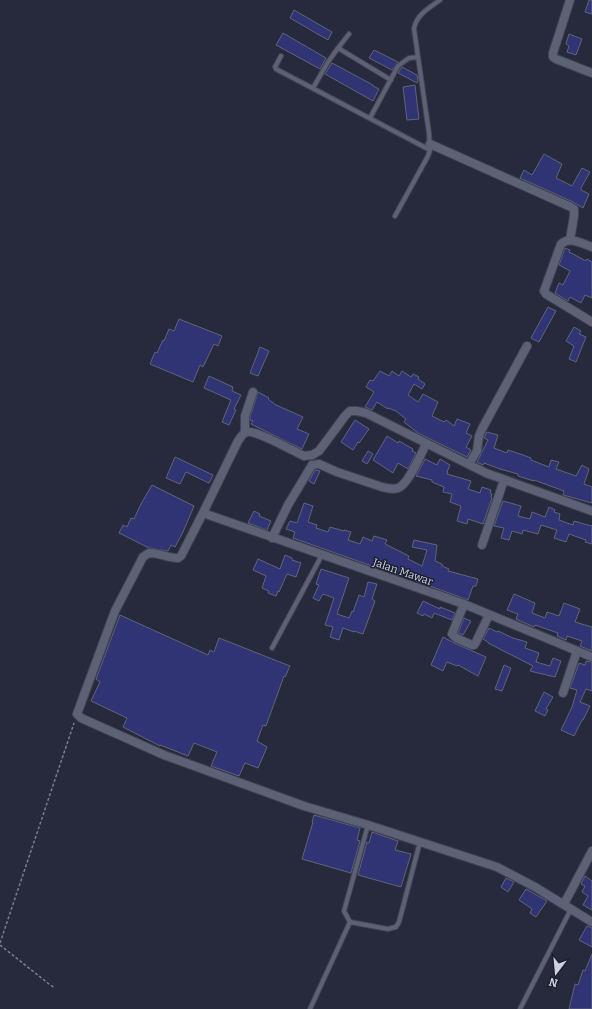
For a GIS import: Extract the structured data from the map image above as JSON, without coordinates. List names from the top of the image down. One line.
{"streets":{"street":["Jalan Mawar"]},"north":"bottom"}
